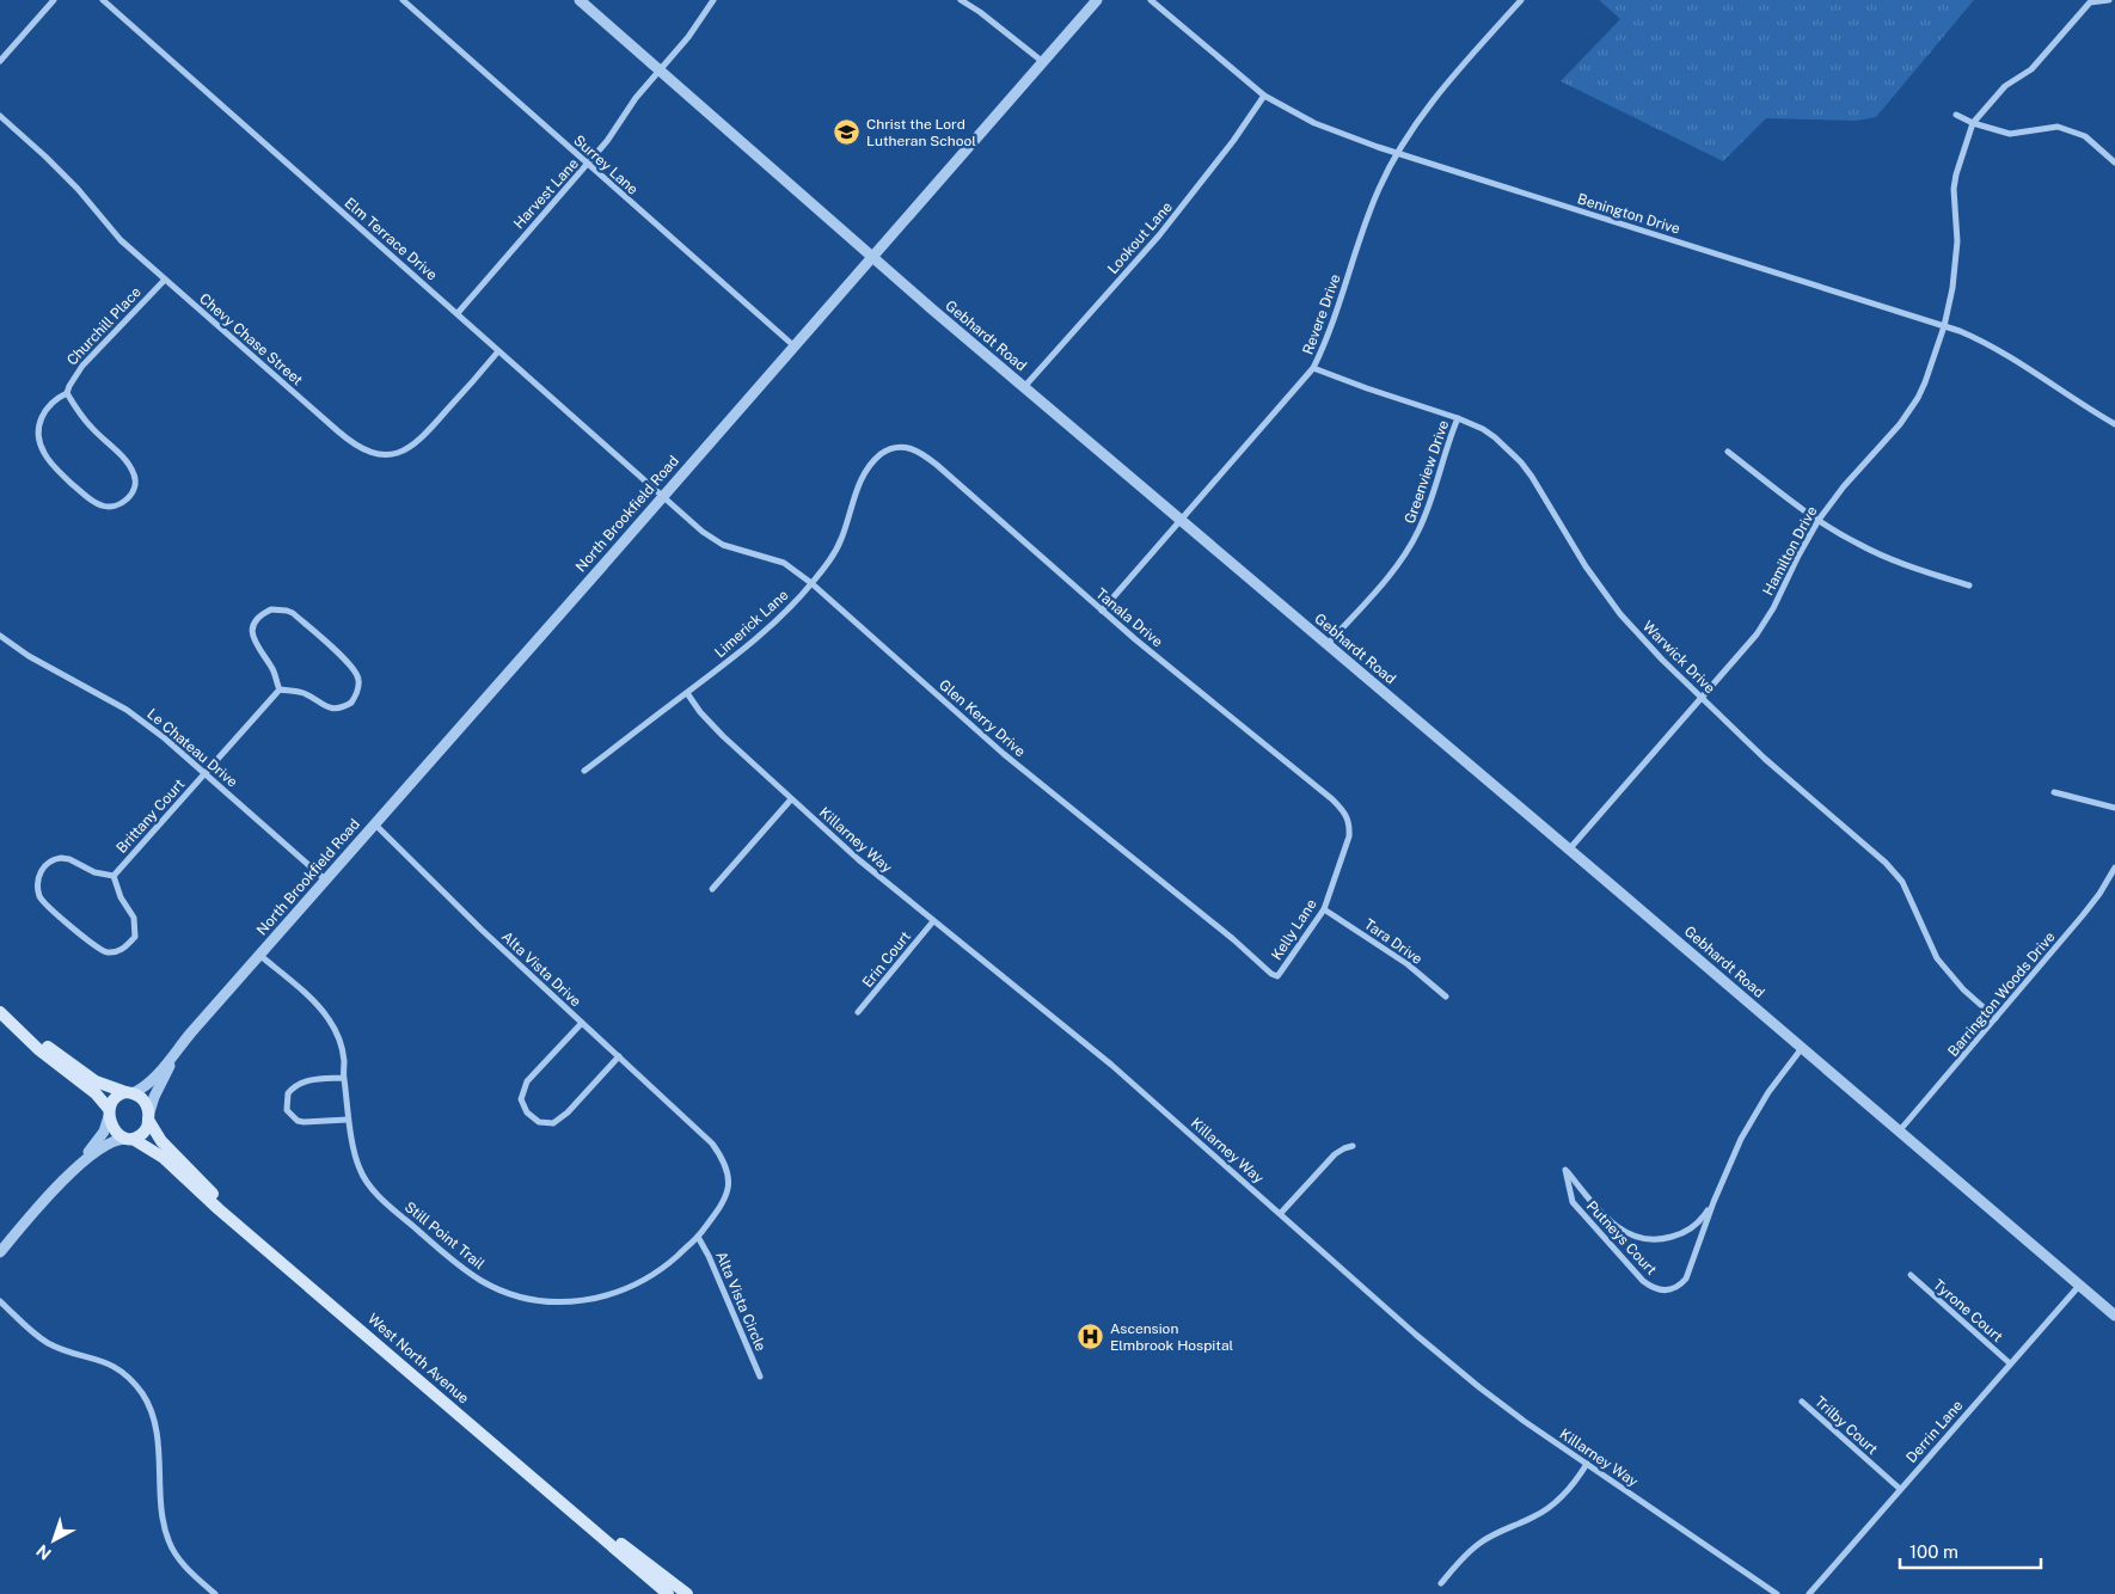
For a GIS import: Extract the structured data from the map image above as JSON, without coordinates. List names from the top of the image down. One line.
{"streets":{"main road":["West North Avenue"],"street":["Surrey Lane","Harvest Lane","Benington Drive","Lookout Lane","Elm Terrace Drive","Revere Drive","Churchill Place","Gebhardt Road","Chevy Chase Street","Greenview Drive","North Brookfield Road","Hamilton Drive","Tanala Drive","Limerick Lane","Warwick Drive","Glen Kerry Drive","Le Chateau Drive","Brittany Court","Killarney Way","Kelly Lane","Tara Drive","Erin Court","Alta Vista Drive","Barrington Woods Drive","Still Point Trail","Putneys Court","Alta Vista Circle","Tyrone Court","Trilby Court","Derrin Lane"]},"crossings":[["Surrey Lane","Harvest Lane"],["Surrey Lane","North Brookfield Road"],["Harvest Lane","Elm Terrace Drive"],["Harvest Lane","Gebhardt Road"],["Benington Drive","Lookout Lane"],["Benington Drive","Revere Drive"],["Benington Drive","Hamilton Drive"],["Lookout Lane","Gebhardt Road"],["Elm Terrace Drive","Chevy Chase Street"],["Elm Terrace Drive","North Brookfield Road"],["Elm Terrace Drive","Glen Kerry Drive"],["Revere Drive","Gebhardt Road"],["Revere Drive","Tanala Drive"],["Revere Drive","Warwick Drive"],["Churchill Place","Chevy Chase Street"],["Gebhardt Road","Greenview Drive"],["Gebhardt Road","North Brookfield Road"],["Gebhardt Road","Hamilton Drive"],["Gebhardt Road","Barrington Woods Drive"],["Gebhardt Road","Putneys Court"],["Gebhardt Road","Derrin Lane"],["Greenview Drive","Warwick Drive"],["North Brookfield Road","Glen Kerry Drive"],["North Brookfield Road","Le Chateau Drive"],["North Brookfield Road","Alta Vista Drive"],["North Brookfield Road","Still Point Trail"],["North Brookfield Road","West North Avenue"],["Hamilton Drive","Warwick Drive"],["Tanala Drive","Limerick Lane"],["Tanala Drive","Kelly Lane"],["Limerick Lane","Glen Kerry Drive"],["Limerick Lane","Killarney Way"],["Warwick Drive","Barrington Woods Drive"],["Glen Kerry Drive","Kelly Lane"],["Le Chateau Drive","Brittany Court"],["Killarney Way","Erin Court"],["Kelly Lane","Tara Drive"],["Alta Vista Drive","Still Point Trail"],["Still Point Trail","Alta Vista Circle"],["Tyrone Court","Derrin Lane"],["Trilby Court","Derrin Lane"]],"places":{"school or university":["Christ the Lord Lutheran School"],"hospital":["Ascension Elmbrook Hospital"]},"scale_bar":"100 m","north":"bottom left"}
